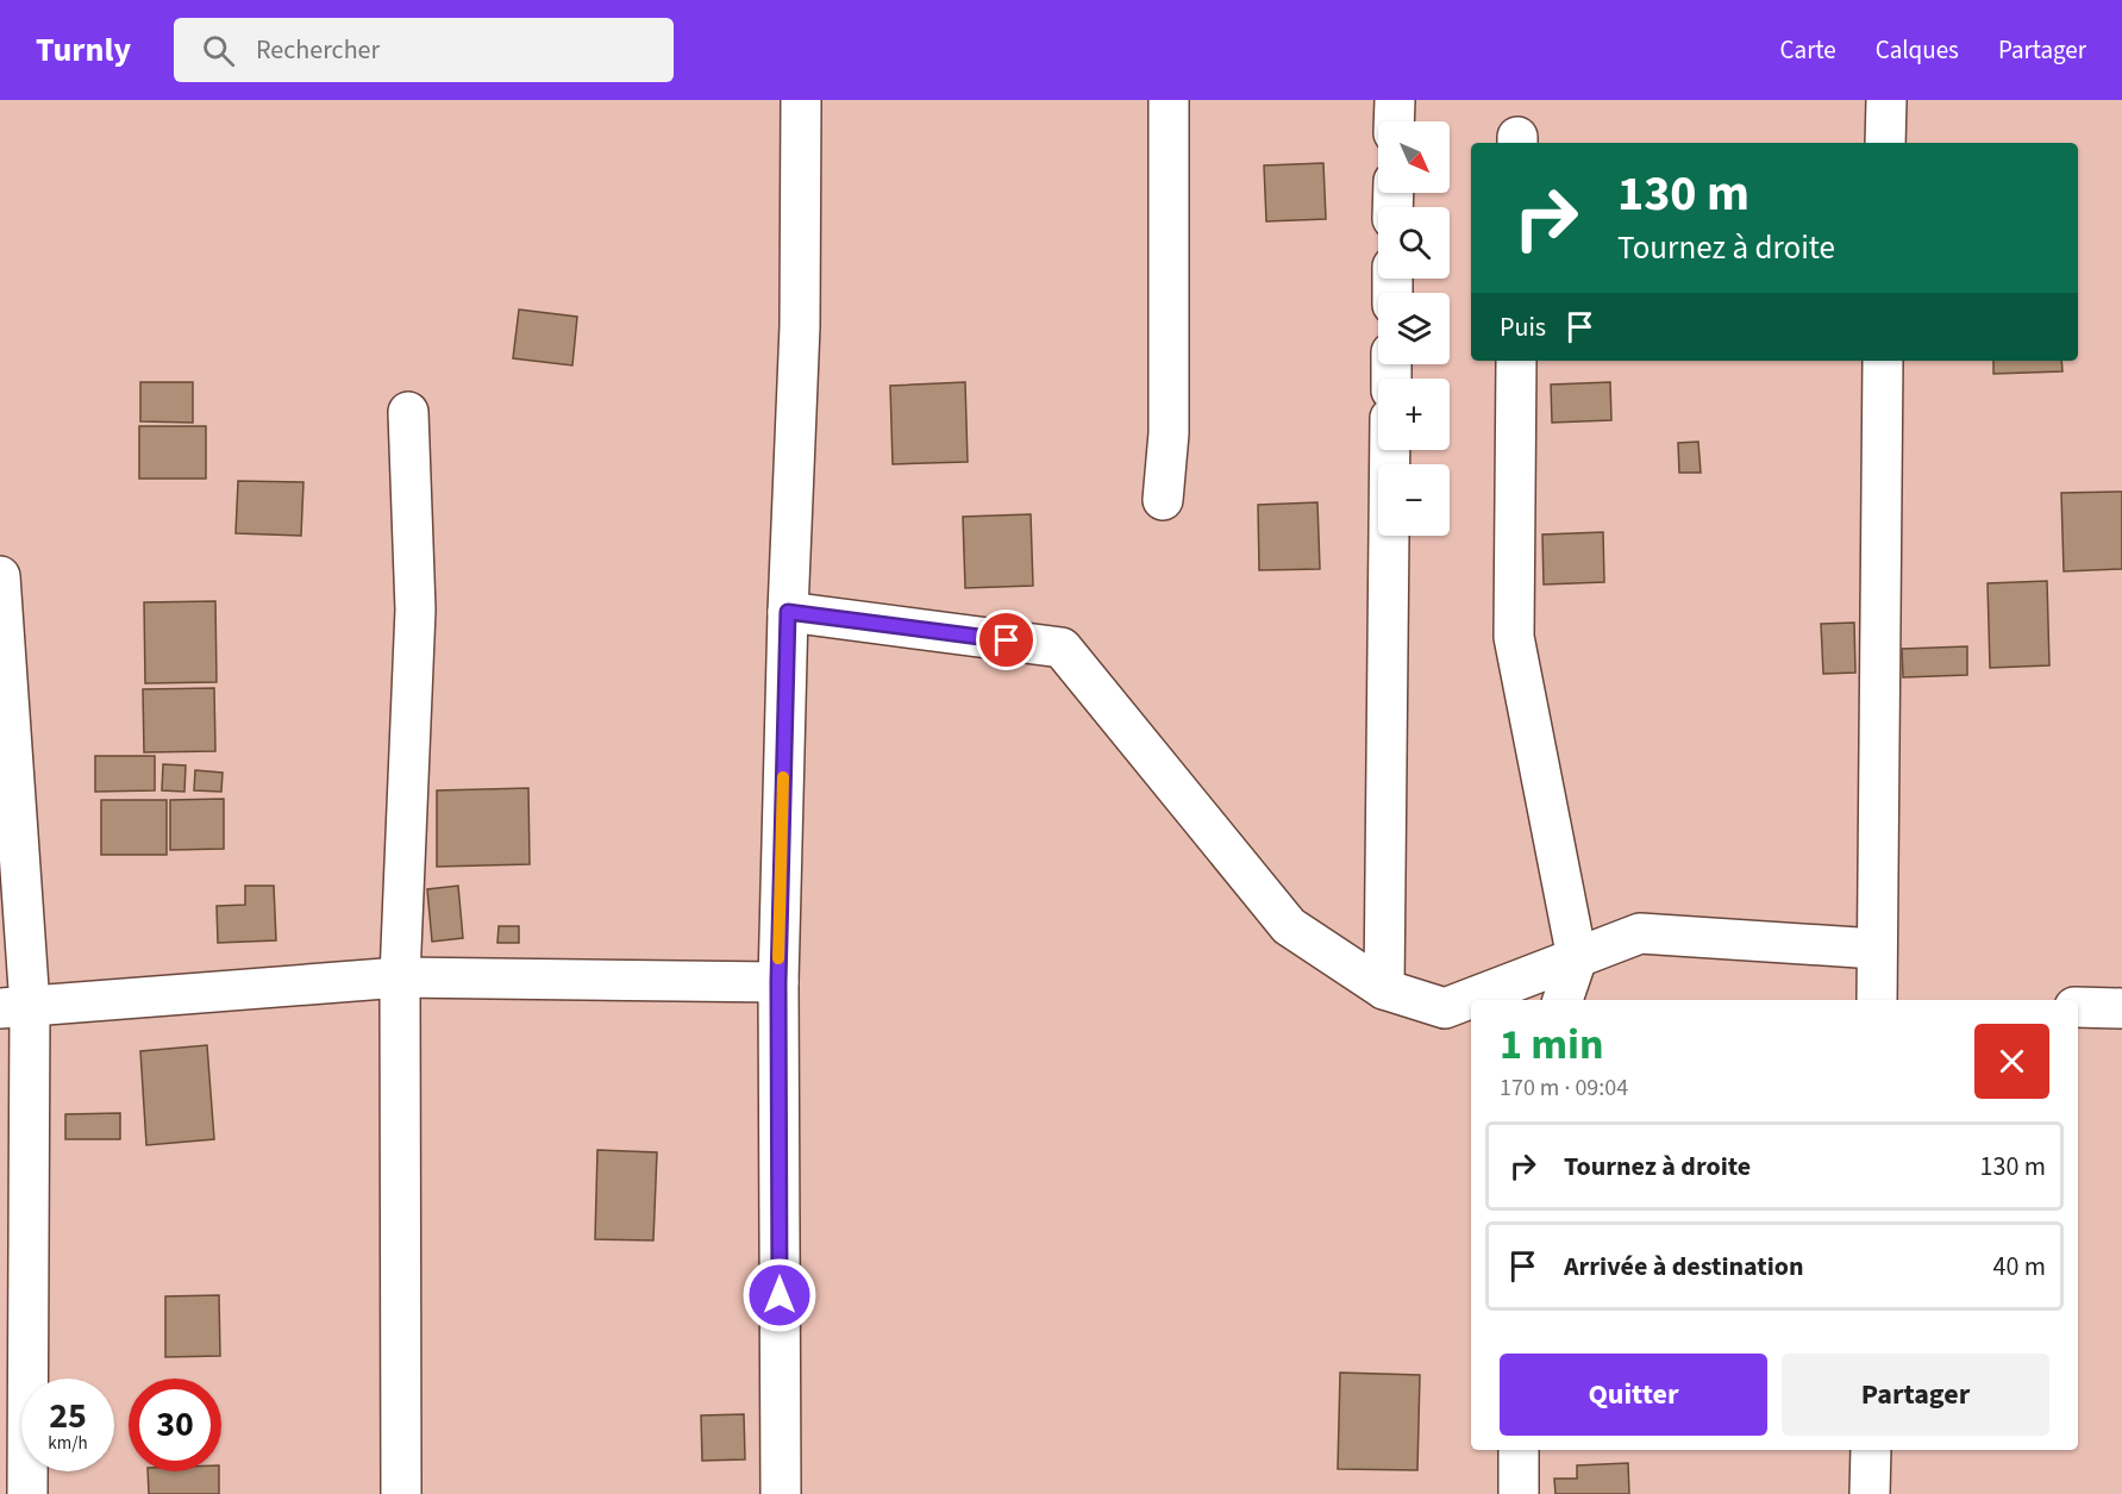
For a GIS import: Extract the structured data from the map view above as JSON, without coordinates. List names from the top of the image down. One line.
{"north":"bottom right","page":{"header":"Turnly","search":"Rechercher","nav":["Carte","Calques","Partager"],"map_buttons":["+","−"],"turn":["130 m","Tournez à droite"],"then":"Puis","heading":["1 min","170 m · 09:04"],"list":[{"name":"Tournez à droite","value":"130 m"},{"name":"Arrivée à destination","value":"40 m"}],"buttons":["Quitter","Partager"],"speed":"25 km/h","limit":"30"}}
